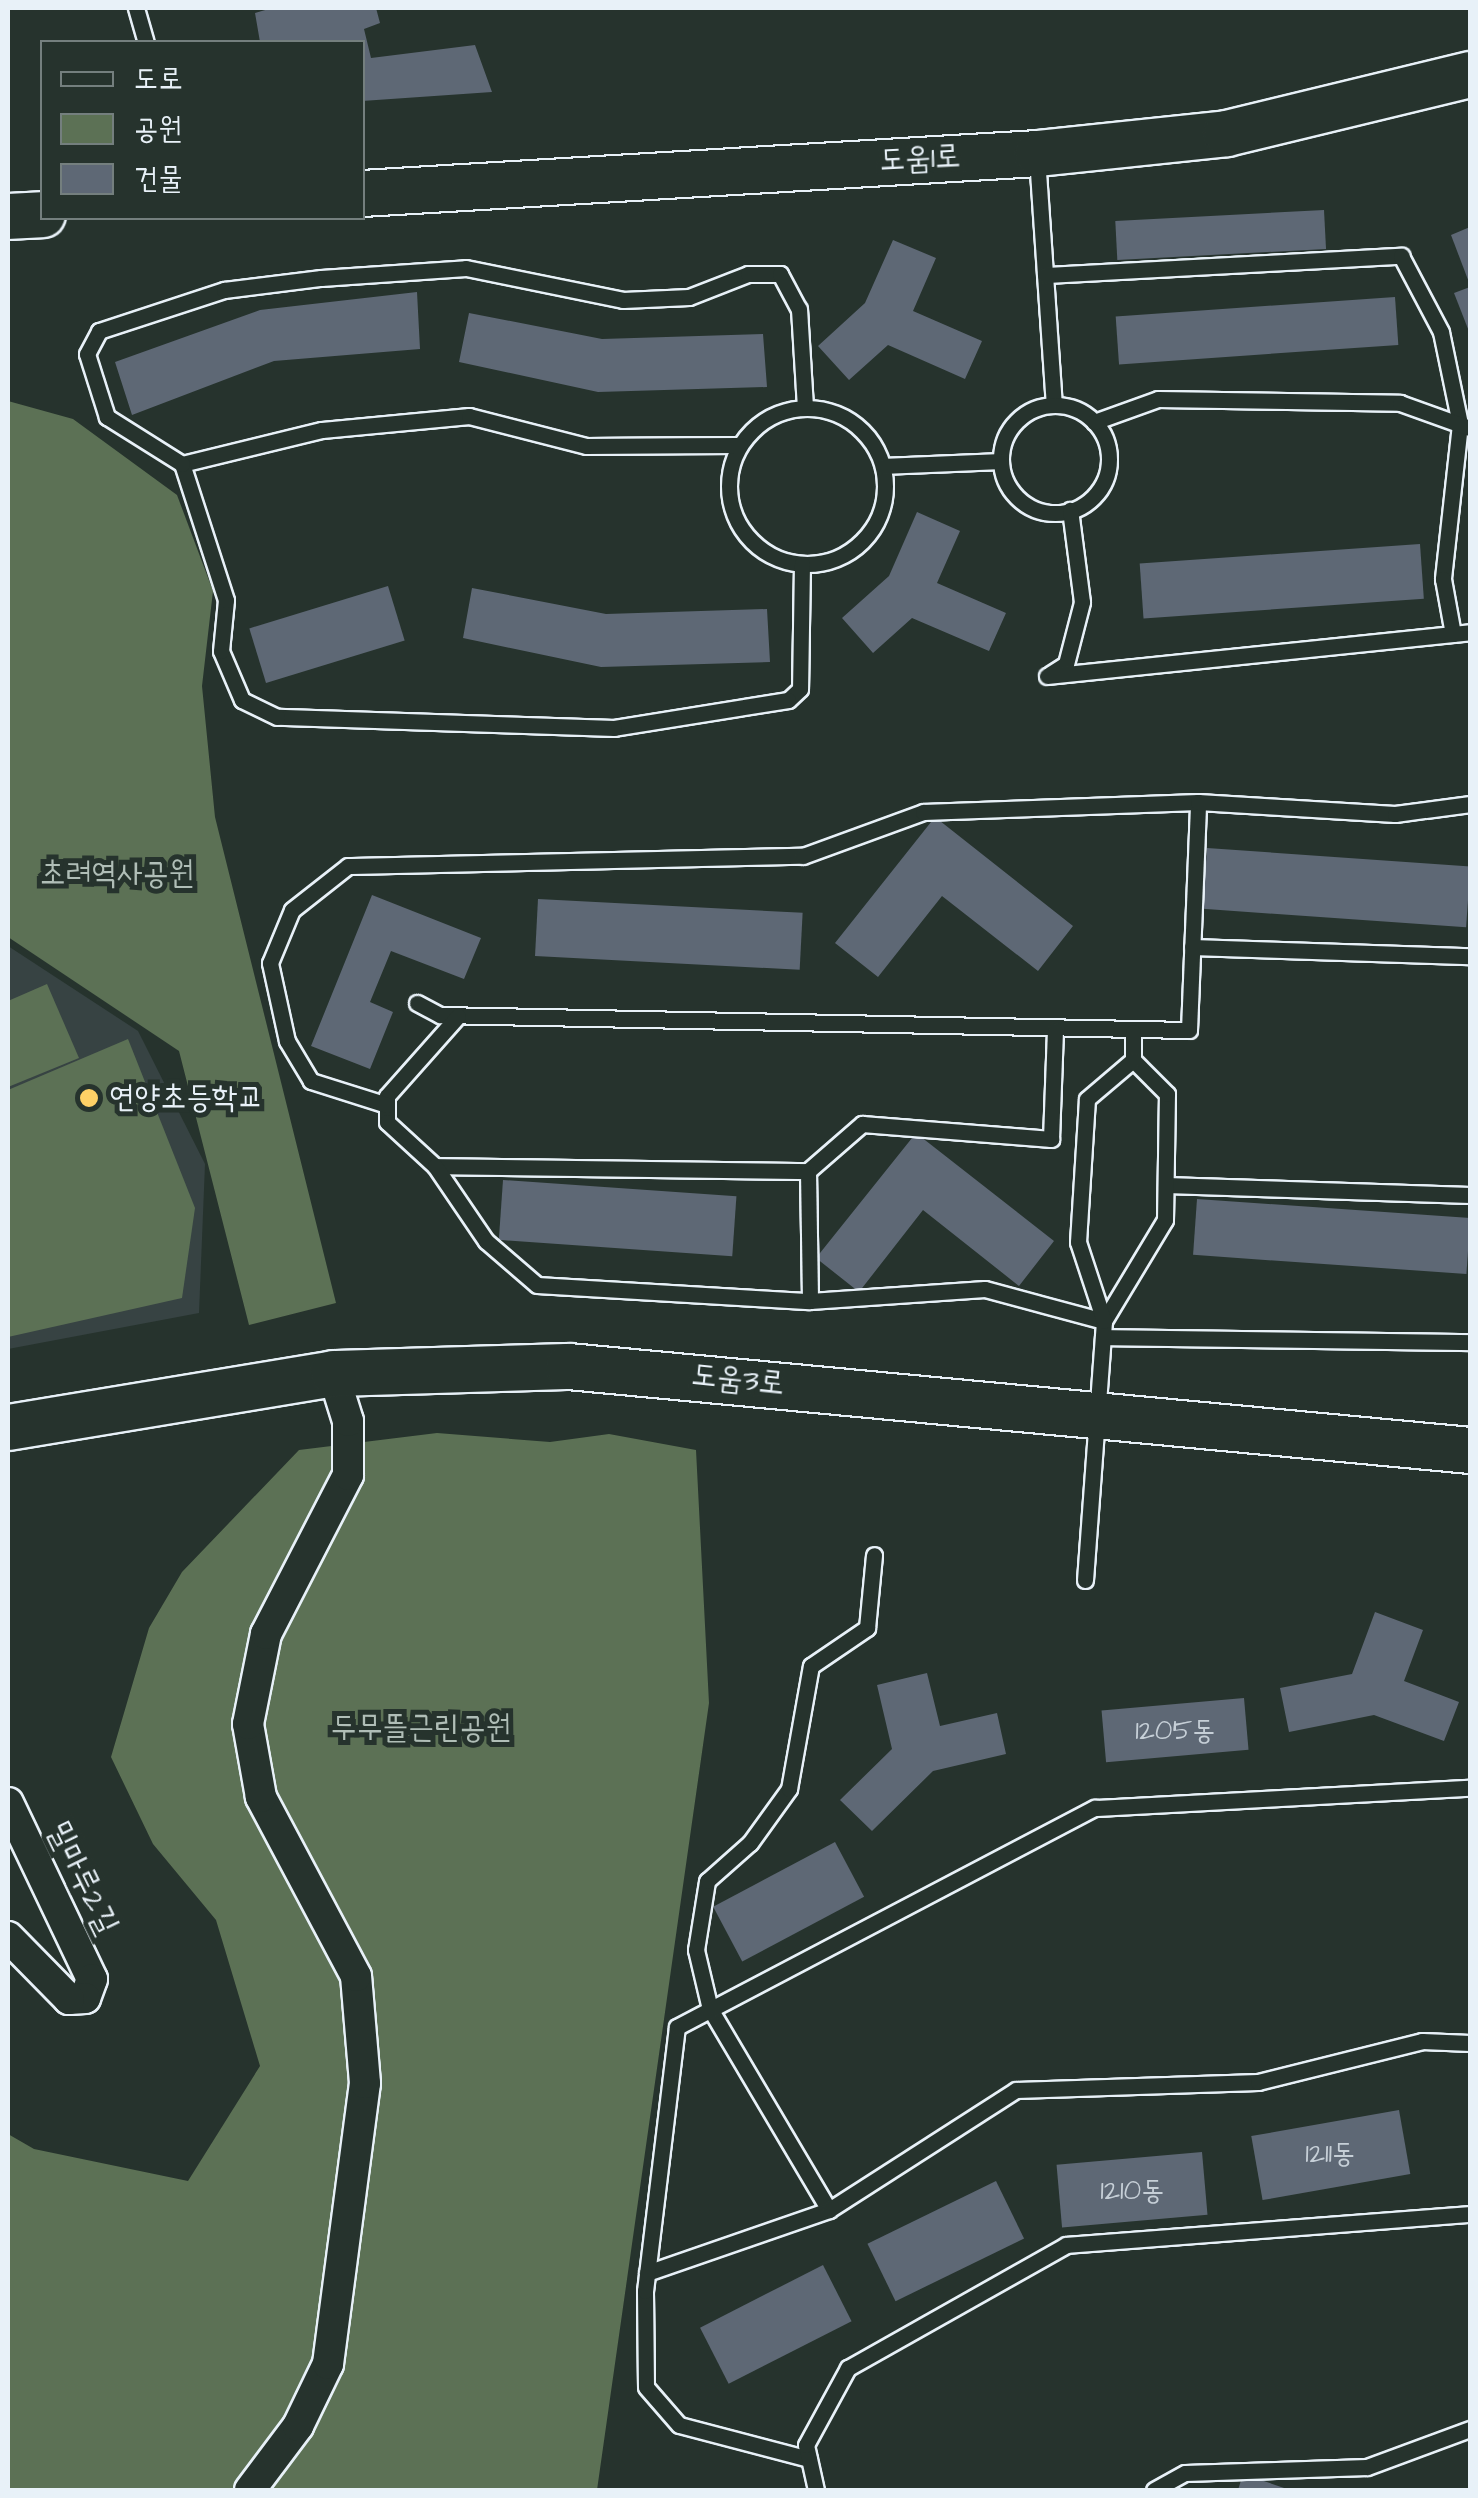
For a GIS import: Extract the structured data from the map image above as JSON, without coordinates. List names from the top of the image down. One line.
{"streets":{"street":["도움1로","도움3로","밀마루2길"]},"parks":["초려역사공원","두무뜰근린공원"],"places":["연양초등학교"],"house_numbers":["1205동","1211동","1210동"],"legend":["도로","공원","건물"]}
